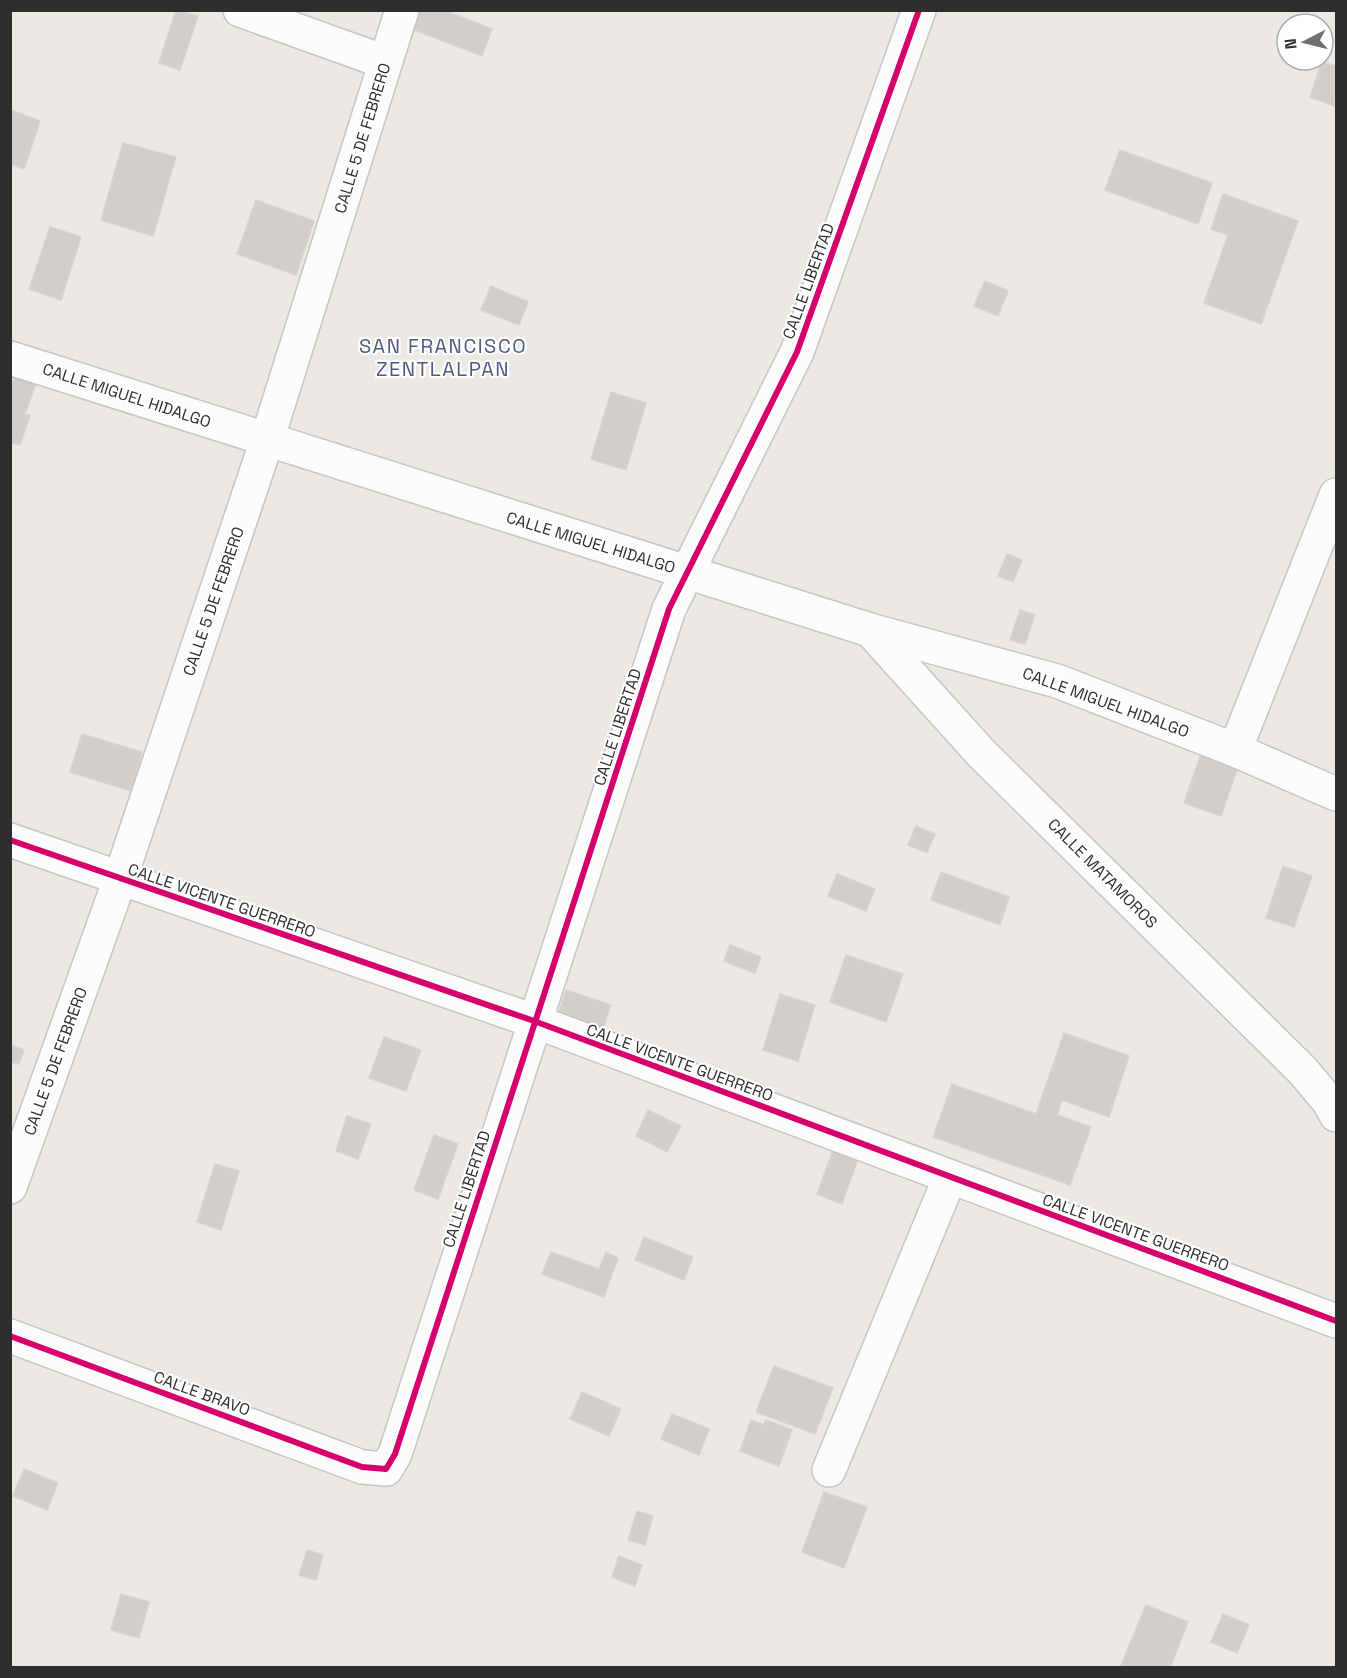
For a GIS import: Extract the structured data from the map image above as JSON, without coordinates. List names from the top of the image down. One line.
{"streets":{"street":["CALLE 5 DE FEBRERO","CALLE LIBERTAD","CALLE MIGUEL HIDALGO","CALLE MATAMOROS","CALLE VICENTE GUERRERO","CALLE BRAVO"]},"crossings":[["CALLE 5 DE FEBRERO","CALLE MIGUEL HIDALGO"],["CALLE 5 DE FEBRERO","CALLE VICENTE GUERRERO"],["CALLE LIBERTAD","CALLE MIGUEL HIDALGO"],["CALLE LIBERTAD","CALLE VICENTE GUERRERO"],["CALLE LIBERTAD","CALLE BRAVO"],["CALLE MIGUEL HIDALGO","CALLE MATAMOROS"]],"districts":["SAN FRANCISCO ZENTLALPAN"],"north":"left"}
